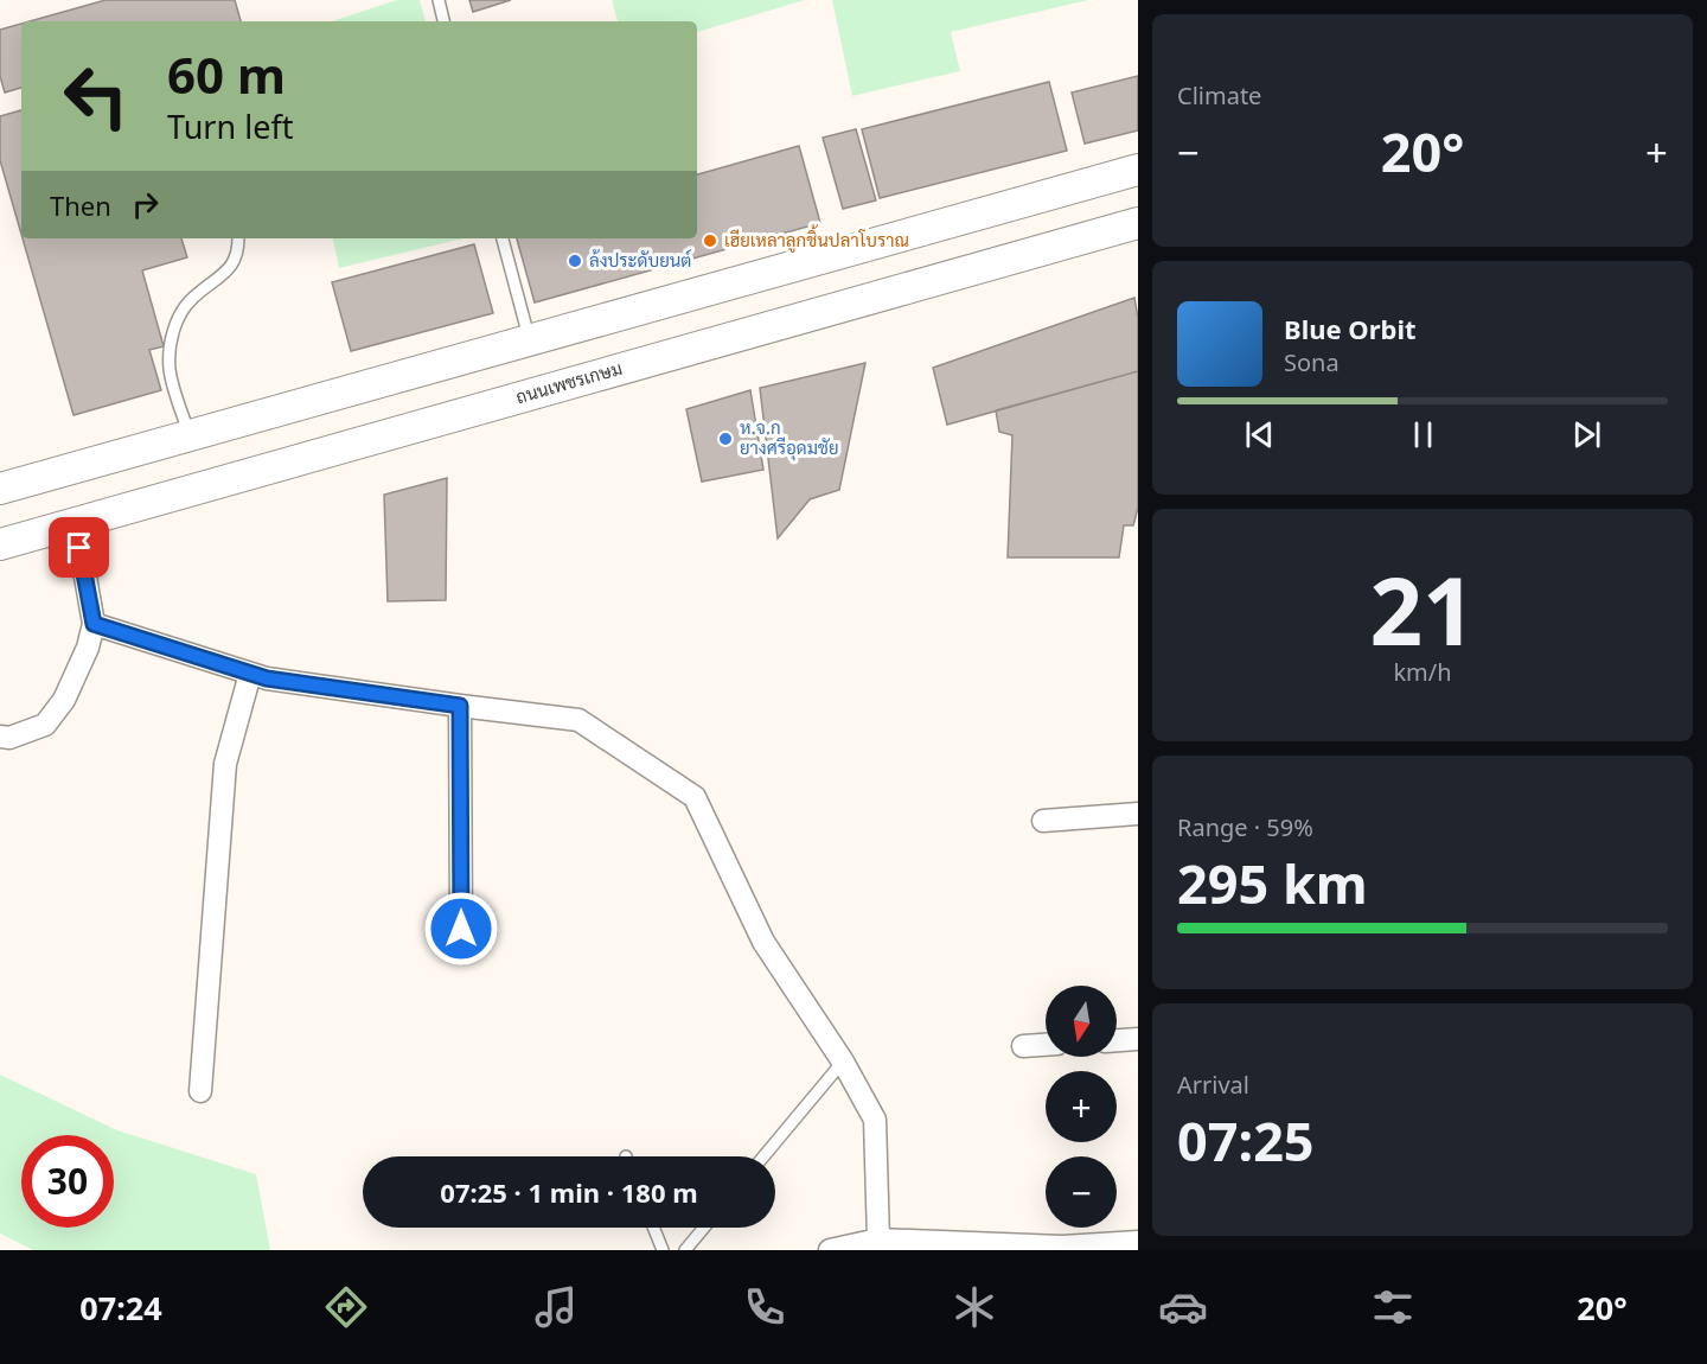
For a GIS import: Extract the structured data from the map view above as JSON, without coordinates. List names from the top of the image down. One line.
{"streets":{"main road":["ถนนเพชรเกษม"]},"places":["เฮียเหลาลูกชิ้นปลาโบราณ","ล้งประดับยนต์","ห.จ.ก ยางศรีอุดมชัย"],"north":"bottom","page":{"tile":["Climate",["21","km/h"],["Range · 59%","295 km"],["Arrival","07:25"]],"turn":["60 m","Turn left"],"heat":["−","20°","+"],"then":"Then","song":["Blue Orbit","Sona"],"map_buttons":["+","−"],"limit":"30","trip":"07:25 · 1 min · 180 m","tabs":["07:24","20°"]}}
